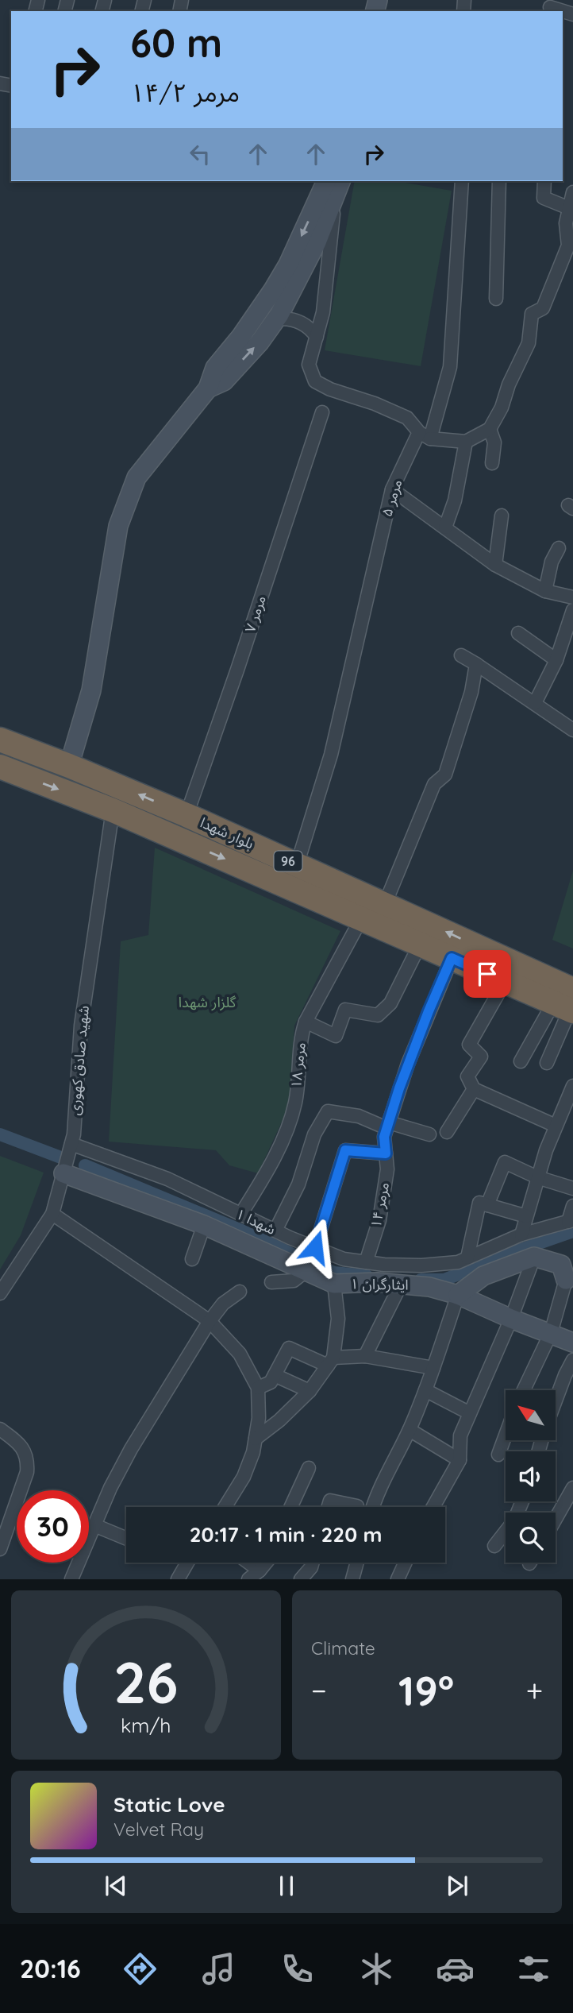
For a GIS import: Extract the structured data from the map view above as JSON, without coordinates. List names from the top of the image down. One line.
{"streets":{"highway":["بلوار شهدا","96"],"main road":["ایثارگران ۱"],"street":["مرمر ۵","مرمر ۷","شهید صادق کهوری","مرمر ۱۸","مرمر ۱۴","شهدا ۱"]},"crossings":[["مرمر ۵","بلوار شهدا"],["مرمر ۷","بلوار شهدا"],["بلوار شهدا","شهید صادق کهوری"],["بلوار شهدا","مرمر ۱۸"],["بلوار شهدا","مرمر ۱۴"],["شهید صادق کهوری","شهدا ۱"],["شهید صادق کهوری","ایثارگران ۱"],["مرمر ۱۸","شهدا ۱"],["مرمر ۱۴","شهدا ۱"]],"parks":["گلزار شهدا"],"north":"top left","page":{"turn":["60 m","مرمر ۱۴/۲"],"limit":"30","trip":"20:17 · 1 min · 220 m","tile":"Climate","heat":["−","19°","+"],"song":["Static Love","Velvet Ray"],"tabs":"20:16","gauge":["26","km/h"]}}
